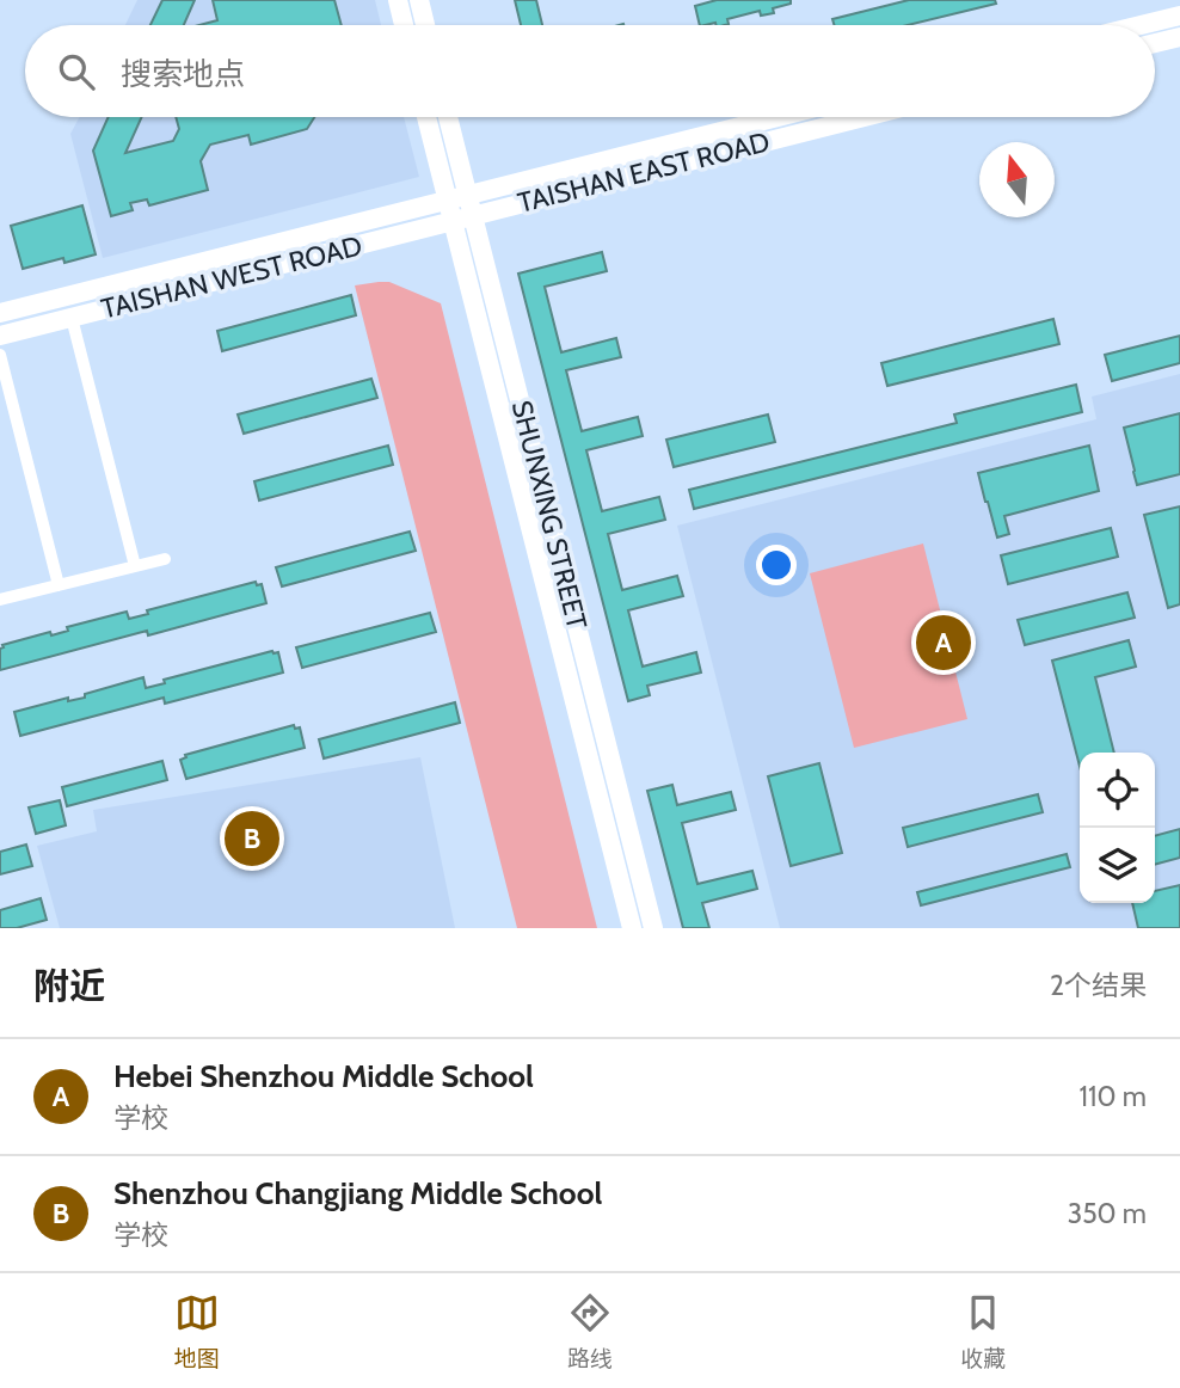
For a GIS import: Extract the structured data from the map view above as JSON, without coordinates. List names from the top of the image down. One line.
{"streets":{"main road":["TAISHAN EAST ROAD","TAISHAN WEST ROAD","SHUNXING STREET"]},"crossings":[["TAISHAN EAST ROAD","TAISHAN WEST ROAD"],["TAISHAN EAST ROAD","SHUNXING STREET"],["TAISHAN WEST ROAD","SHUNXING STREET"]],"north":"top","page":{"search":"搜索地点","pins":["A","B"],"heading":["附近","2个结果"],"list":[{"mark":"A","name":"Hebei Shenzhou Middle School","note":"学校","value":"110 m"},{"mark":"B","name":"Shenzhou Changjiang Middle School","note":"学校","value":"350 m"}],"nav":["地图","路线","收藏"]}}
